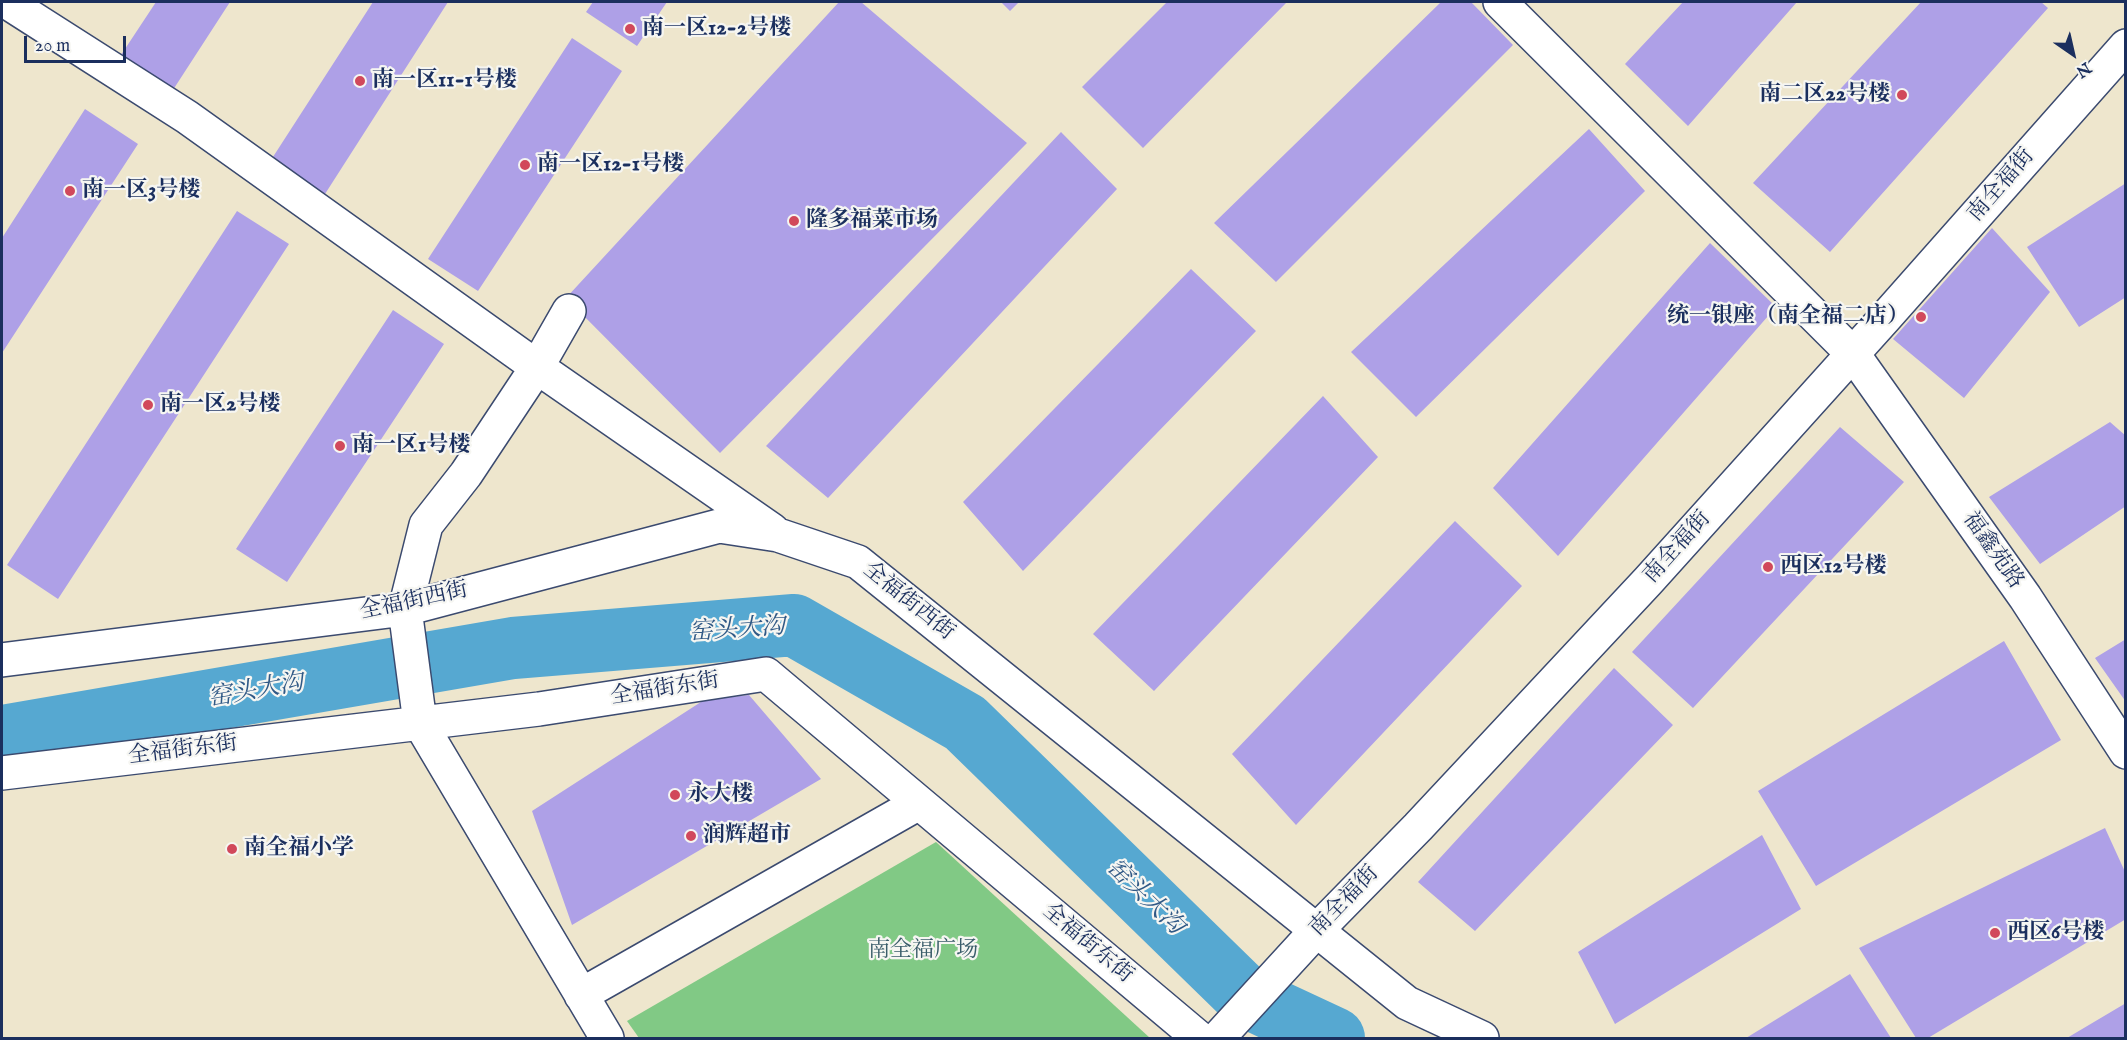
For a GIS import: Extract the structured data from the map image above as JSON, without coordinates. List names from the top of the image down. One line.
{"streets":{"street":["南全福街","福鑫苑路","全福街西街","全福街东街"]},"crossings":[["南全福街","福鑫苑路"],["南全福街","全福街西街"]],"water":["窑头大沟"],"parks":["南全福广场"],"places":["南一区12-2号楼","南一区11-1号楼","南二区22号楼","南一区12-1号楼","南一区3号楼","隆多福菜市场","统一银座（南全福二店）","南一区2号楼","南一区1号楼","西区12号楼","永大楼","润辉超市","南全福小学","西区6号楼"],"scale_bar":"20 m","north":"bottom right"}
